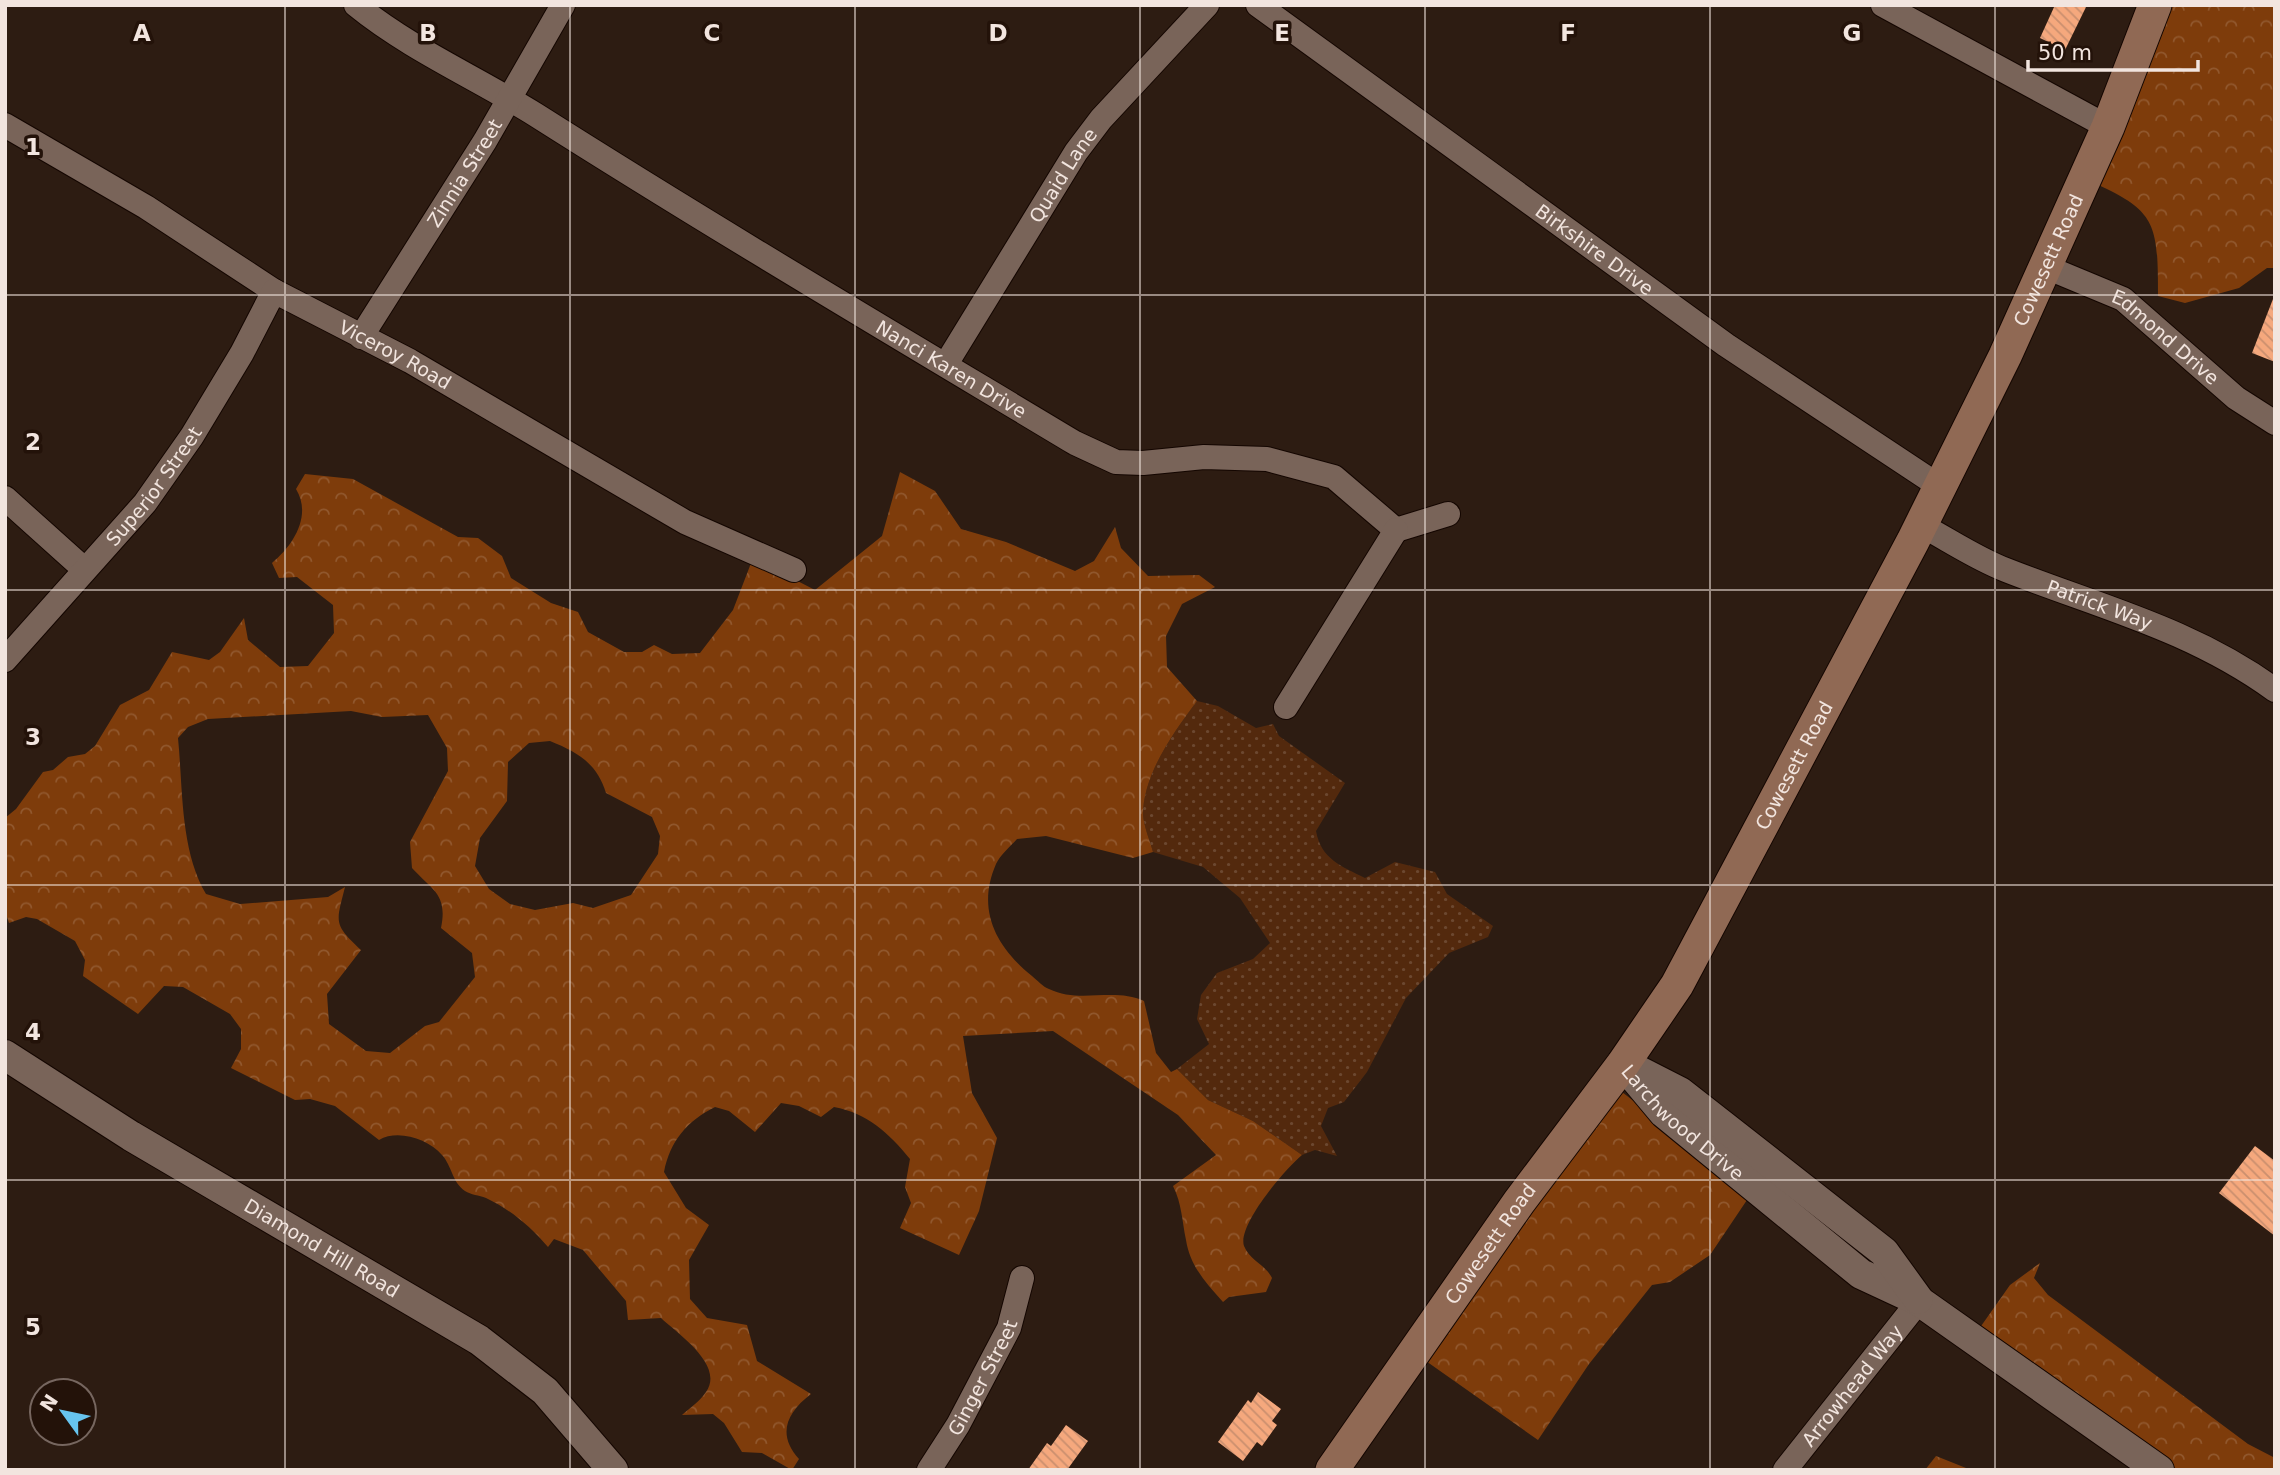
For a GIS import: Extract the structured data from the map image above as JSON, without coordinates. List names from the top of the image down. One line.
{"streets":{"main road":["Cowesett Road"],"street":["Zinnia Street","Quaid Lane","Birkshire Drive","Edmond Drive","Viceroy Road","Nanci Karen Drive","Superior Street","Patrick Way","Larchwood Drive","Diamond Hill Road","Ginger Street","Arrowhead Way"]},"crossings":[["Zinnia Street","Viceroy Road"],["Zinnia Street","Nanci Karen Drive"],["Quaid Lane","Nanci Karen Drive"],["Birkshire Drive","Cowesett Road"],["Cowesett Road","Edmond Drive"],["Cowesett Road","Patrick Way"],["Cowesett Road","Larchwood Drive"],["Viceroy Road","Superior Street"],["Larchwood Drive","Arrowhead Way"]],"scale_bar":"50 m","north":"top left","grid":{"columns":["A","B","C","D","E","F","G"],"rows":["1","2","3","4","5"]}}
